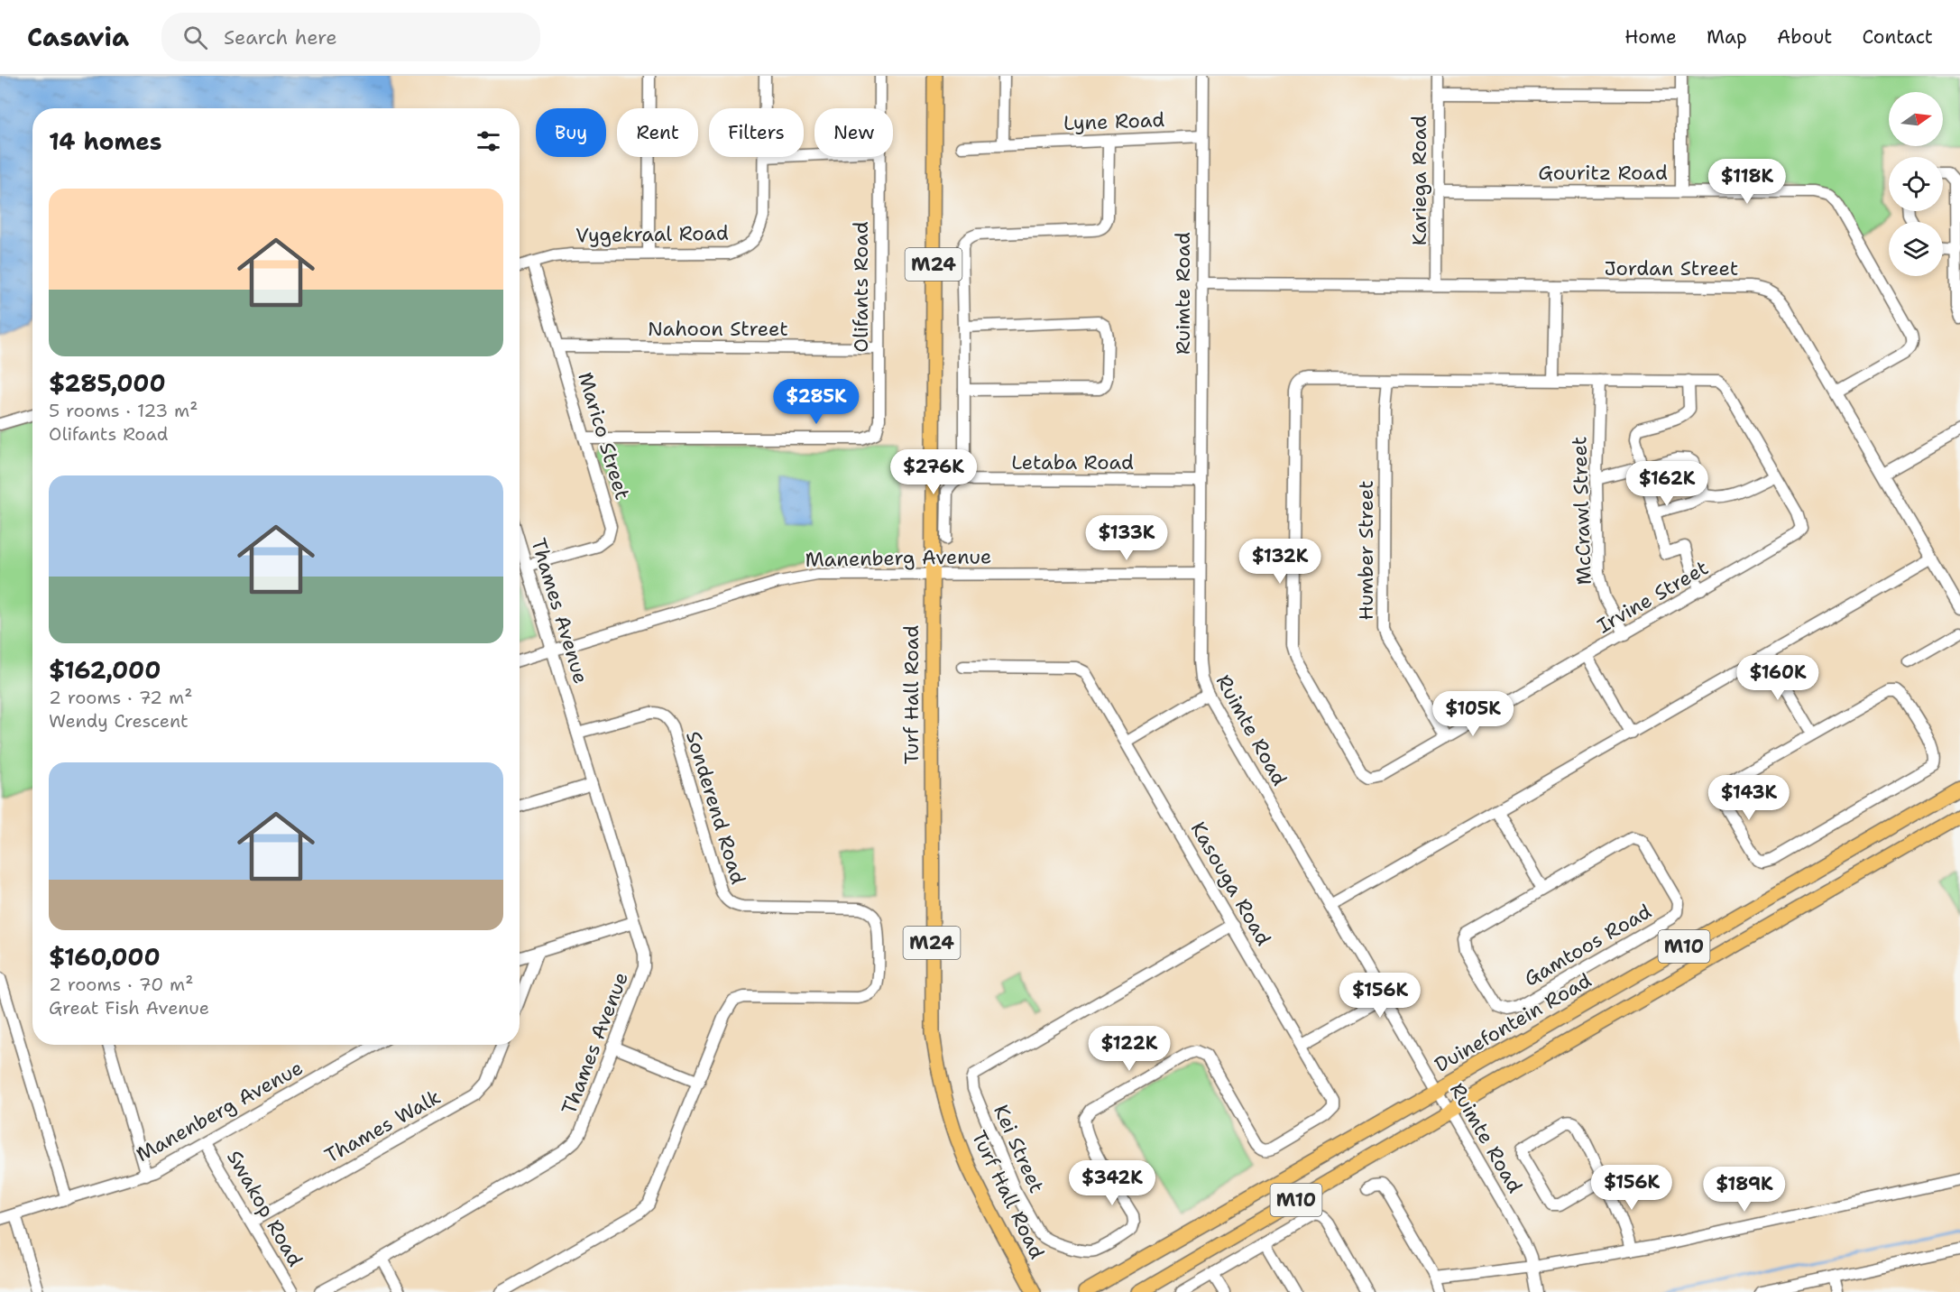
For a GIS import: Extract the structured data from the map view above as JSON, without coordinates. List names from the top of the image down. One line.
{"streets":{"main road":["M24","Turf Hall Road","M10","Duinefontein Road"],"street":["Lyne Road","Gouritz Road","Kariega Road","Vygekraal Road","Jordan Street","Olifants Road","Ruimte Road","Nahoon Street","Marico Street","Letaba Road","McCrawl Street","Humber Street","Manenberg Avenue","Irvine Street","Thames Avenue","Sonderend Road","Kasouga Road","Gamtoos Road","Thames Walk","Kei Street","Swakop Road"]},"crossings":[["Lyne Road","Ruimte Road"],["Gouritz Road","Kariega Road"],["Gouritz Road","Jordan Street"],["Kariega Road","Jordan Street"],["Vygekraal Road","Marico Street"],["Jordan Street","Ruimte Road"],["Olifants Road","Nahoon Street"],["Olifants Road","Marico Street"],["Ruimte Road","Letaba Road"],["Ruimte Road","Manenberg Avenue"],["Ruimte Road","M10"],["Ruimte Road","Duinefontein Road"],["Nahoon Street","Marico Street"],["Marico Street","Thames Avenue"],["McCrawl Street","Irvine Street"],["Humber Street","Irvine Street"],["Manenberg Avenue","Thames Avenue"],["Manenberg Avenue","Turf Hall Road"],["Manenberg Avenue","Swakop Road"],["Thames Avenue","Sonderend Road"],["Kasouga Road","Kei Street"],["Thames Walk","Swakop Road"]],"north":"right","page":{"header":"Casavia","search":"Search here","nav":["Home","Map","About","Contact"],"chip":["Buy","Rent","Filters","New"],"heading":"14 homes","price":["$118K","$285K","$276K","$162K","$133K","$132K","$160K","$105K","$143K","$156K","$122K","$342K","$156K","$189K"],"list":[{"name":"$285,000","note":"5 rooms · 123 m² · Olifants Road"},{"name":"$162,000","note":"2 rooms · 72 m² · Wendy Crescent"},{"name":"$160,000","note":"2 rooms · 70 m² · Great Fish Avenue"}]}}
